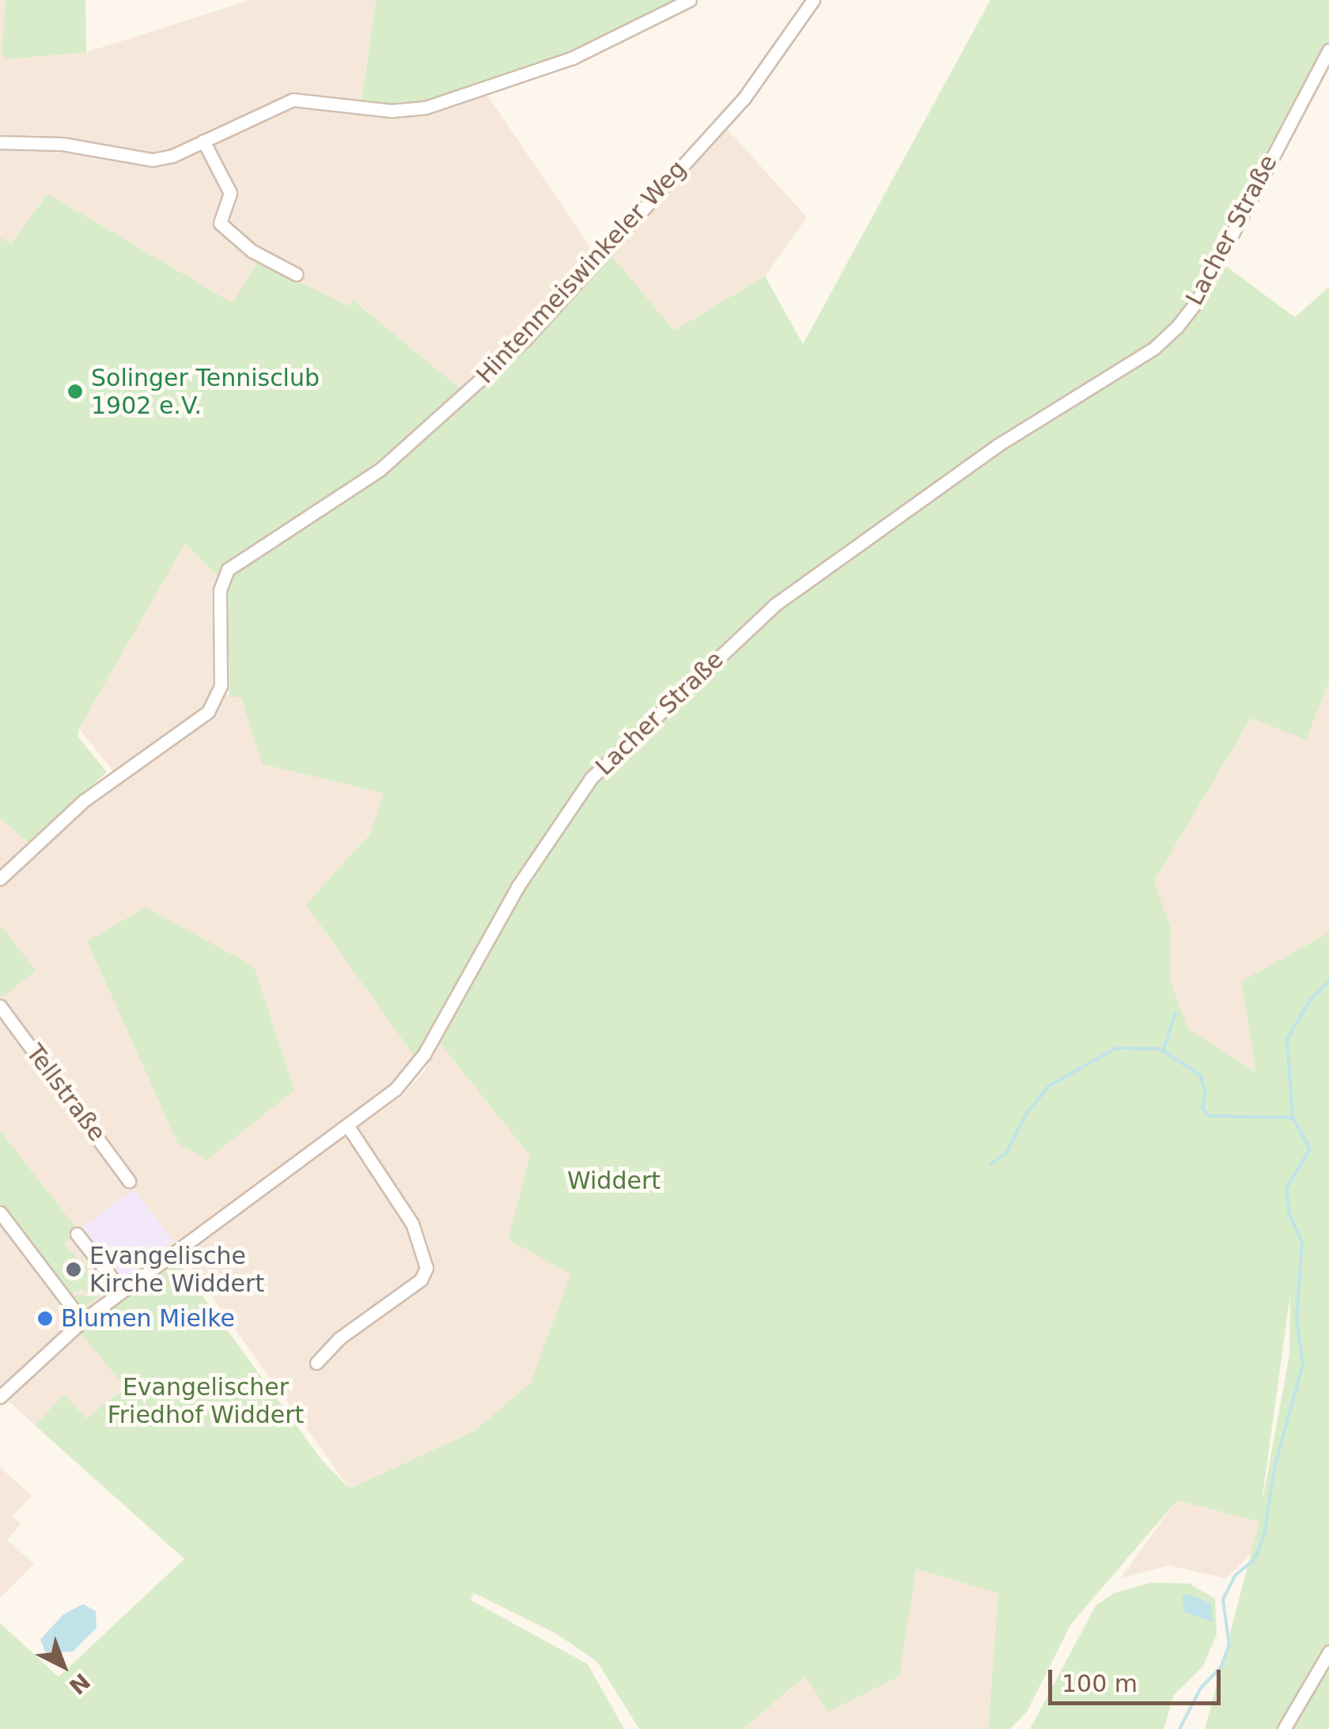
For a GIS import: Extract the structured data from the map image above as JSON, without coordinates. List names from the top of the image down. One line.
{"streets":{"street":["Lacher Straße","Hintenmeiswinkeler Weg","Tellstraße"]},"parks":["Widdert","Evangelischer Friedhof Widdert"],"places":["Solinger Tennisclub 1902 e.V.","Evangelische Kirche Widdert","Blumen Mielke"],"scale_bar":"100 m","north":"bottom right"}
